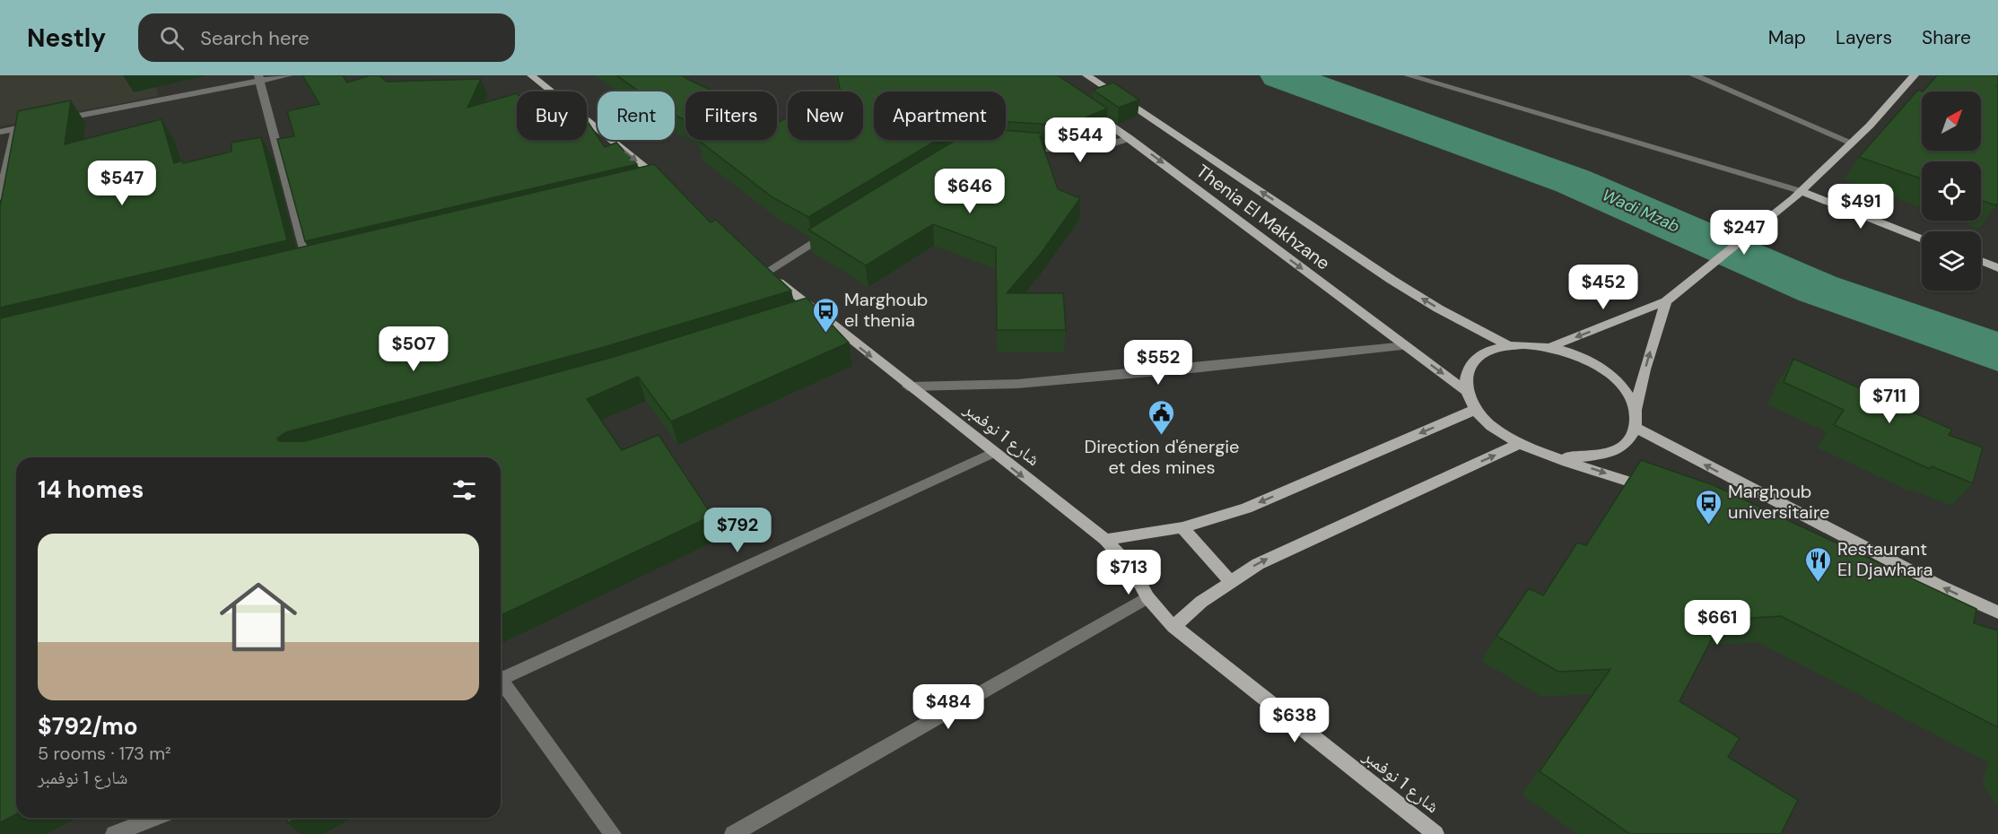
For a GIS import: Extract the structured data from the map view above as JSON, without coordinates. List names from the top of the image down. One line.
{"streets":{"main road":["Thenia El Makhzane","شارع 1 نوفمبر"]},"one_way":["شارع 1 نوفمبر"],"water":["Wadi Mzab"],"places":{"bus stop":["Marghoub el thenia","Marghoub universitaire"],"public building":["Direction d'énergie et des mines"],"restaurant":["Restaurant El Djawhara"]},"north":"top right","page":{"header":"Nestly","search":"Search here","nav":["Map","Layers","Share"],"chip":["Buy","Rent","Filters","New","Apartment"],"price":["$544","$547","$646","$491","$247","$452","$507","$552","$711","$792","$713","$661","$484","$638"],"heading":"14 homes","list":[{"name":"$792/mo","note":"5 rooms · 173 m² · شارع 1 نوفمبر"}]}}
